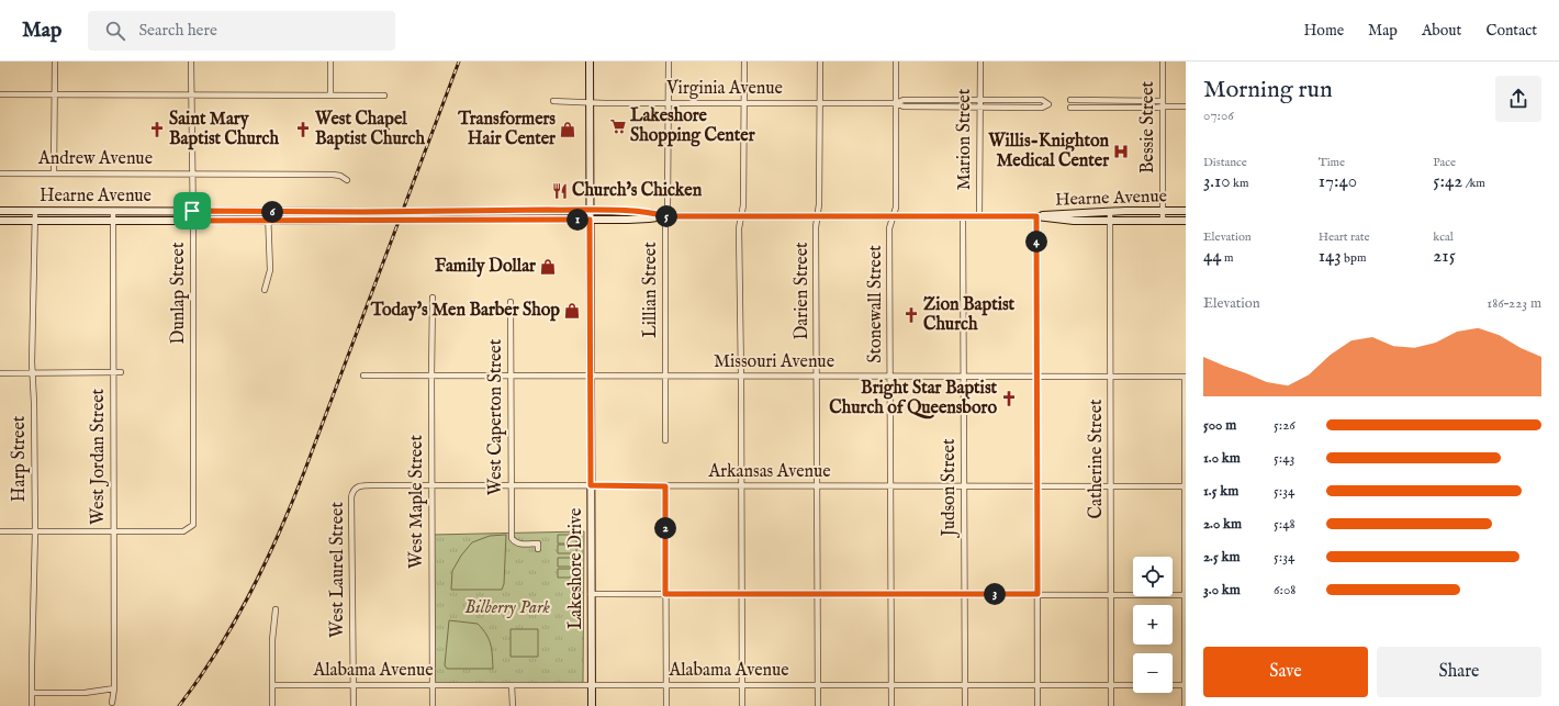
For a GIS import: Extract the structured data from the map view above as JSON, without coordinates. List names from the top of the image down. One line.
{"streets":{"main road":["Hearne Avenue","Lakeshore Drive"],"street":["Virginia Avenue","Bessie Street","Marion Street","Andrew Avenue","Lillian Street","Darien Street","Dunlap Street","Stonewall Street","Missouri Avenue","West Caperton Street","West Jordan Street","Harp Street","Catherine Street","Arkansas Avenue","Judson Street","West Maple Street","West Laurel Street","Alabama Avenue"]},"crossings":[["Virginia Avenue","Marion Street"],["Virginia Avenue","Lillian Street"],["Virginia Avenue","Darien Street"],["Virginia Avenue","Stonewall Street"],["Virginia Avenue","Lakeshore Drive"],["Bessie Street","Hearne Avenue"],["Marion Street","Hearne Avenue"],["Andrew Avenue","Dunlap Street"],["Hearne Avenue","Lillian Street"],["Hearne Avenue","Darien Street"],["Hearne Avenue","Dunlap Street"],["Hearne Avenue","Stonewall Street"],["Hearne Avenue","West Jordan Street"],["Hearne Avenue","Harp Street"],["Hearne Avenue","Catherine Street"],["Hearne Avenue","Judson Street"],["Hearne Avenue","Lakeshore Drive"],["Lillian Street","Missouri Avenue"],["Darien Street","Missouri Avenue"],["Darien Street","Arkansas Avenue"],["Darien Street","Alabama Avenue"],["Dunlap Street","West Jordan Street"],["Stonewall Street","Missouri Avenue"],["Stonewall Street","Arkansas Avenue"],["Stonewall Street","Alabama Avenue"],["Missouri Avenue","West Caperton Street"],["Missouri Avenue","Catherine Street"],["Missouri Avenue","Judson Street"],["Missouri Avenue","West Maple Street"],["Missouri Avenue","Lakeshore Drive"],["West Caperton Street","Arkansas Avenue"],["Catherine Street","Arkansas Avenue"],["Catherine Street","Alabama Avenue"],["Arkansas Avenue","Judson Street"],["Arkansas Avenue","West Maple Street"],["Arkansas Avenue","Lakeshore Drive"],["Arkansas Avenue","West Laurel Street"],["Judson Street","Alabama Avenue"],["West Maple Street","Alabama Avenue"],["Lakeshore Drive","Alabama Avenue"],["West Laurel Street","Alabama Avenue"]],"parks":["Bilberry Park"],"places":{"supermarket":["Lakeshore Shopping Center"],"church":["Saint Mary Baptist Church","West Chapel Baptist Church","Zion Baptist Church","Bright Star Baptist Church of Queensboro"],"shop":["Transformers Hair Center","Family Dollar","Today's Men Barber Shop"],"hospital":["Willis-Knighton Medical Center"],"restaurant":["Church's Chicken"]},"page":{"header":"Map","search":"Search here","nav":["Home","Map","About","Contact"],"heading":["Morning run","07:06"],"stats":[["Distance","3.10 km"],["Time","17:40"],["Pace","5:42 /km"],["Elevation","44 m"],["Heart rate","143 bpm"],["kcal","215"]],"pins":["6","5","1","4","2","3"],"chart":["Elevation","186–223 m"],"list":[{"name":"500 m","note":"5:26"},{"name":"1.0 km","note":"5:43"},{"name":"1.5 km","note":"5:34"},{"name":"2.0 km","note":"5:48"},{"name":"2.5 km","note":"5:34"},{"name":"3.0 km","note":"6:08"}],"map_buttons":["+","−"],"buttons":["Save","Share"]}}
